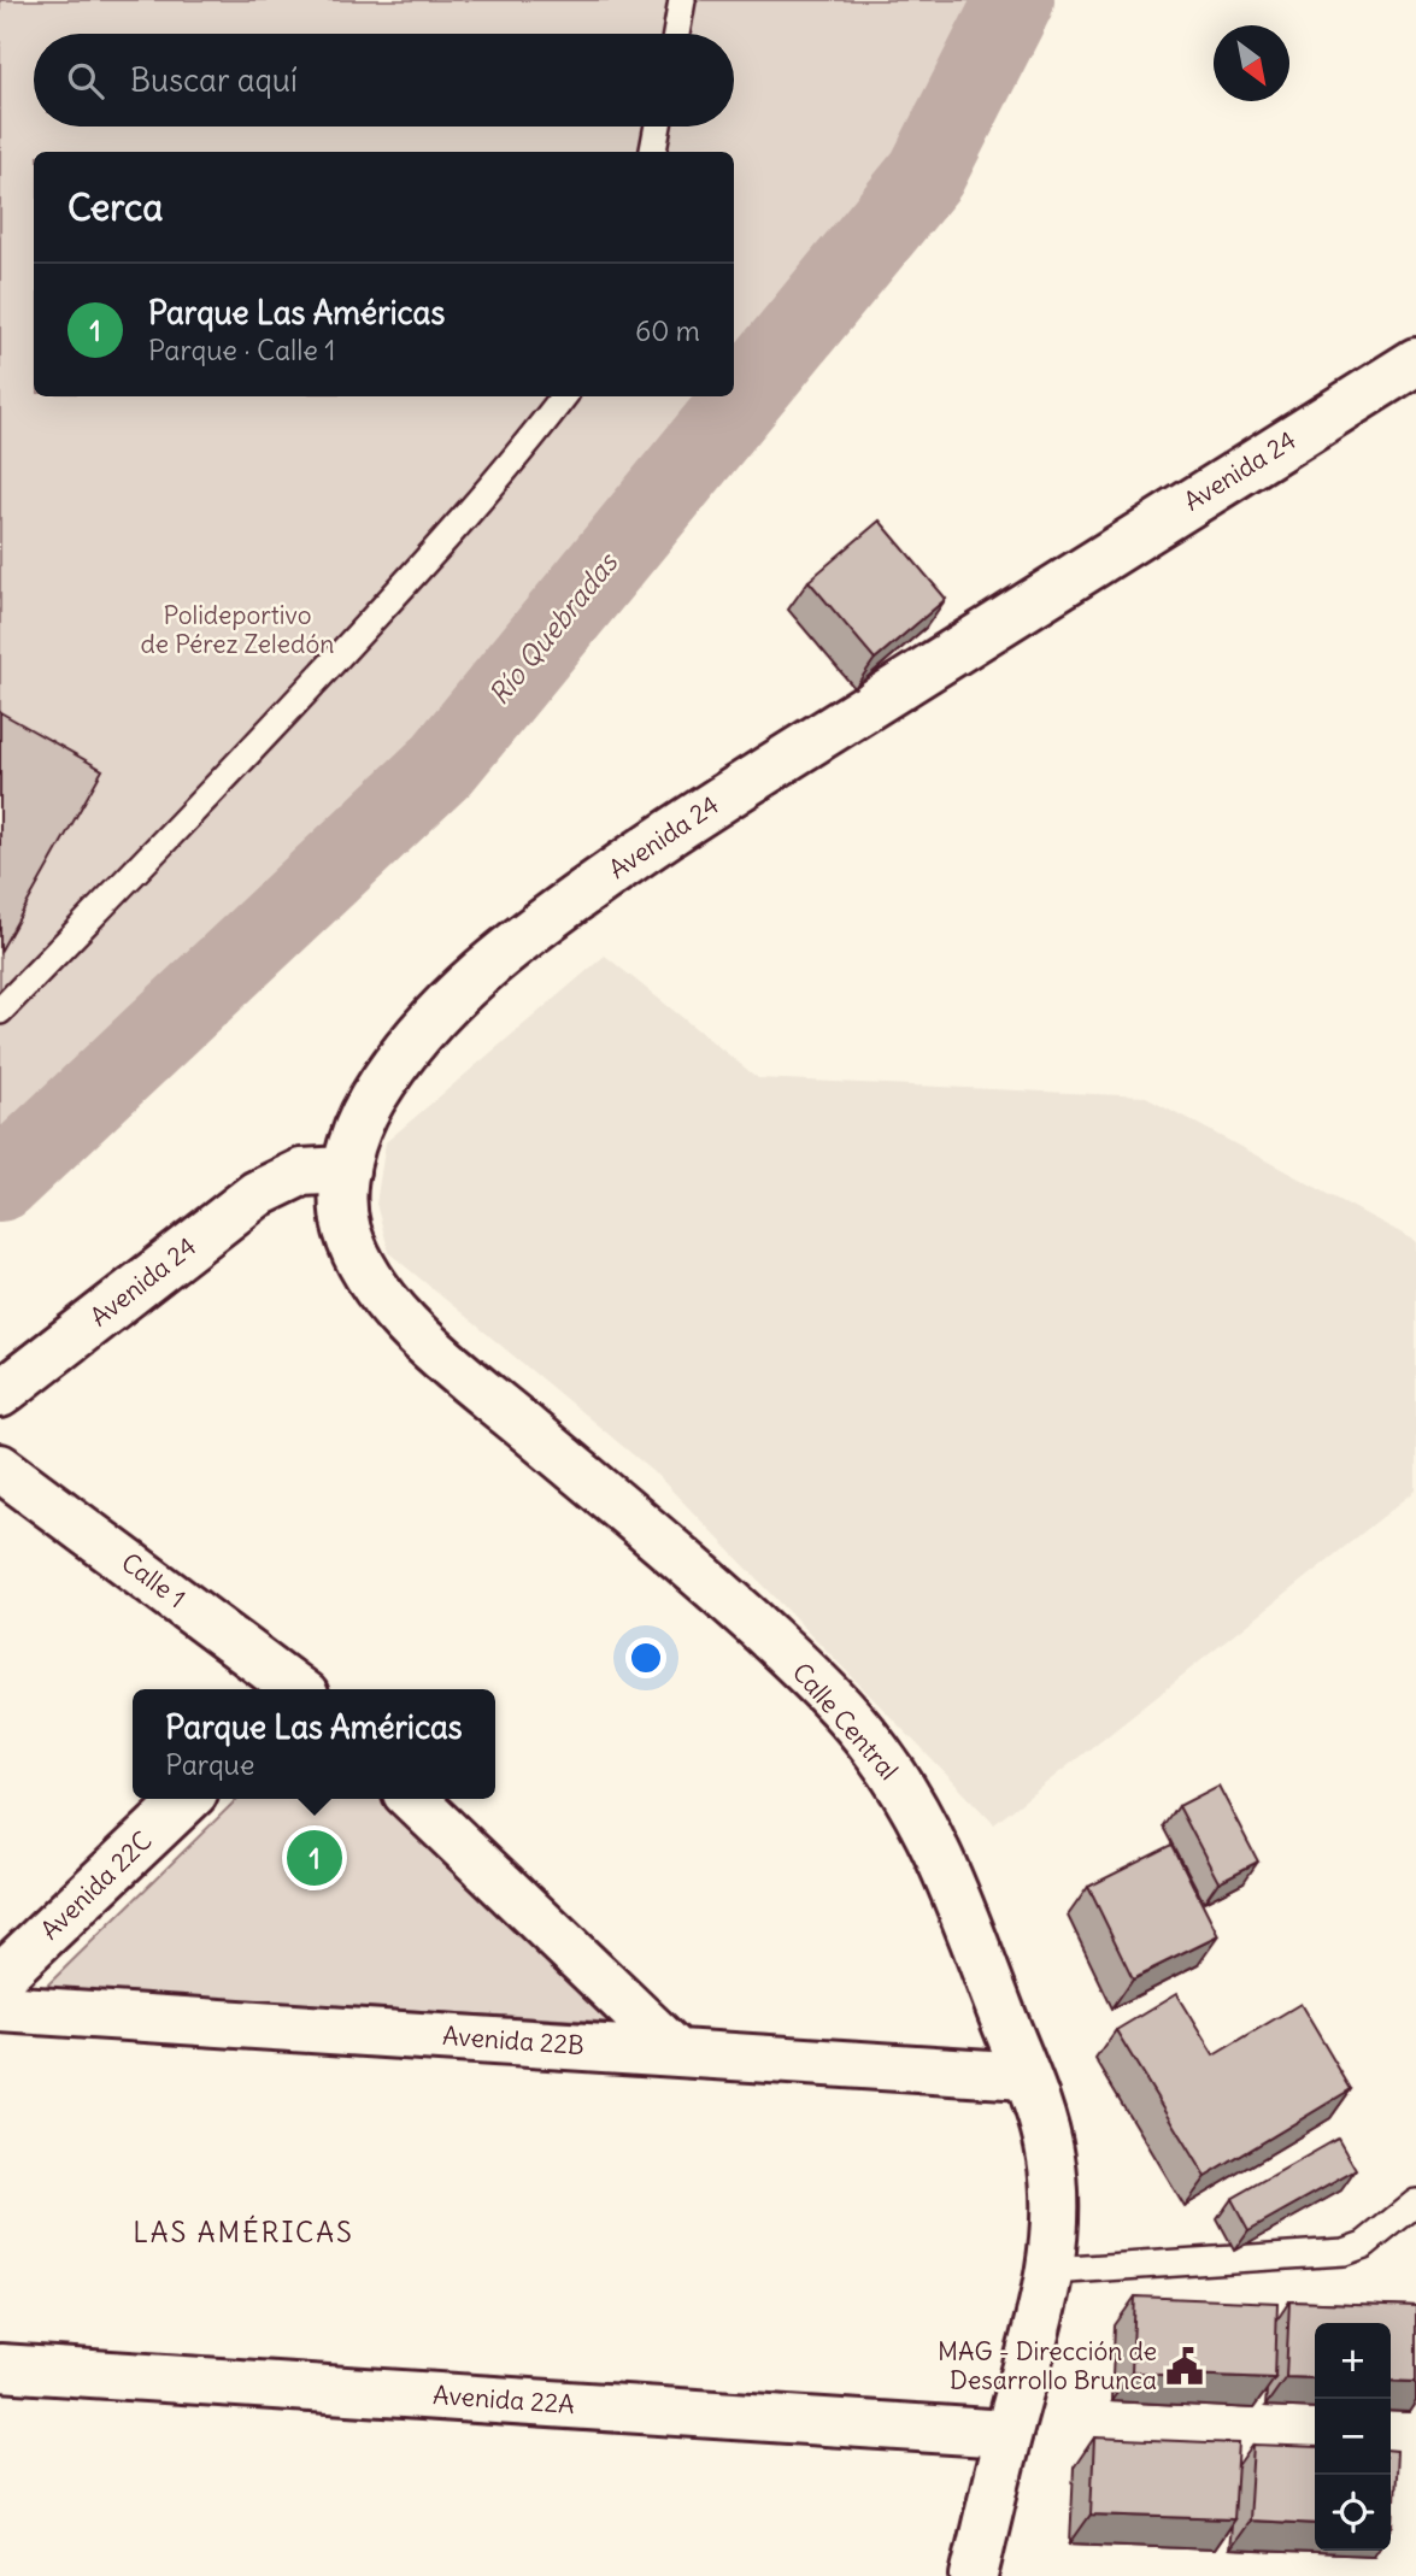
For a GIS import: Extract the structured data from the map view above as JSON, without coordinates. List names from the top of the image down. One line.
{"streets":{"street":["Avenida 24","Calle 1","Calle Central","Avenida 22C","Avenida 22B","Avenida 22A"]},"crossings":[["Avenida 24","Calle Central"],["Calle Central","Avenida 22B"],["Calle Central","Avenida 22A"]],"districts":["LAS AMÉRICAS"],"water":["Río Quebradas"],"parks":["Polideportivo de Pérez Zeledón"],"places":{"public building":["MAG - Dirección de Desarrollo Brunca"]},"north":"bottom right","page":{"search":"Buscar aquí","heading":"Cerca","list":[{"mark":"1","name":"Parque Las Américas","note":"Parque · Calle 1","value":"60 m"}],"popup":["Parque Las Américas","Parque"],"pins":"1","map_buttons":["+","−"]}}
